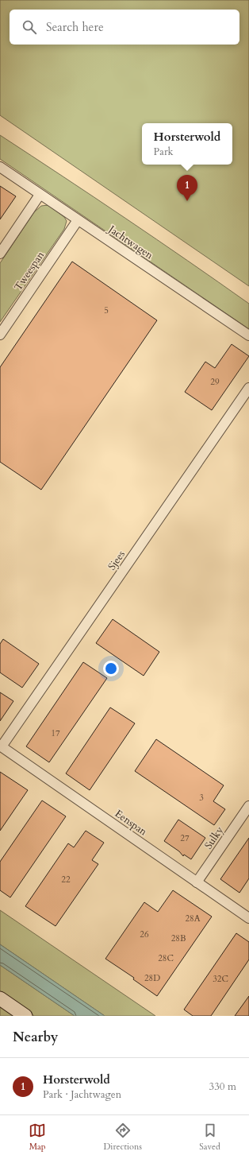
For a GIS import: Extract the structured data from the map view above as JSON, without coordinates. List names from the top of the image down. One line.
{"streets":{"street":["Jachtwagen","Tweespan","Sjees","Eenspan","Sulky"]},"crossings":[["Jachtwagen","Tweespan"],["Sjees","Eenspan"],["Eenspan","Sulky"]],"house_numbers":["5","29","17","3","27","22","28A","26","28B","28C","28D","32C"],"page":{"search":"Search here","popup":["Horsterwold","Park"],"pins":"1","heading":"Nearby","list":[{"mark":"1","name":"Horsterwold","note":"Park · Jachtwagen","value":"330 m"}],"nav":["Map","Directions","Saved"]}}
